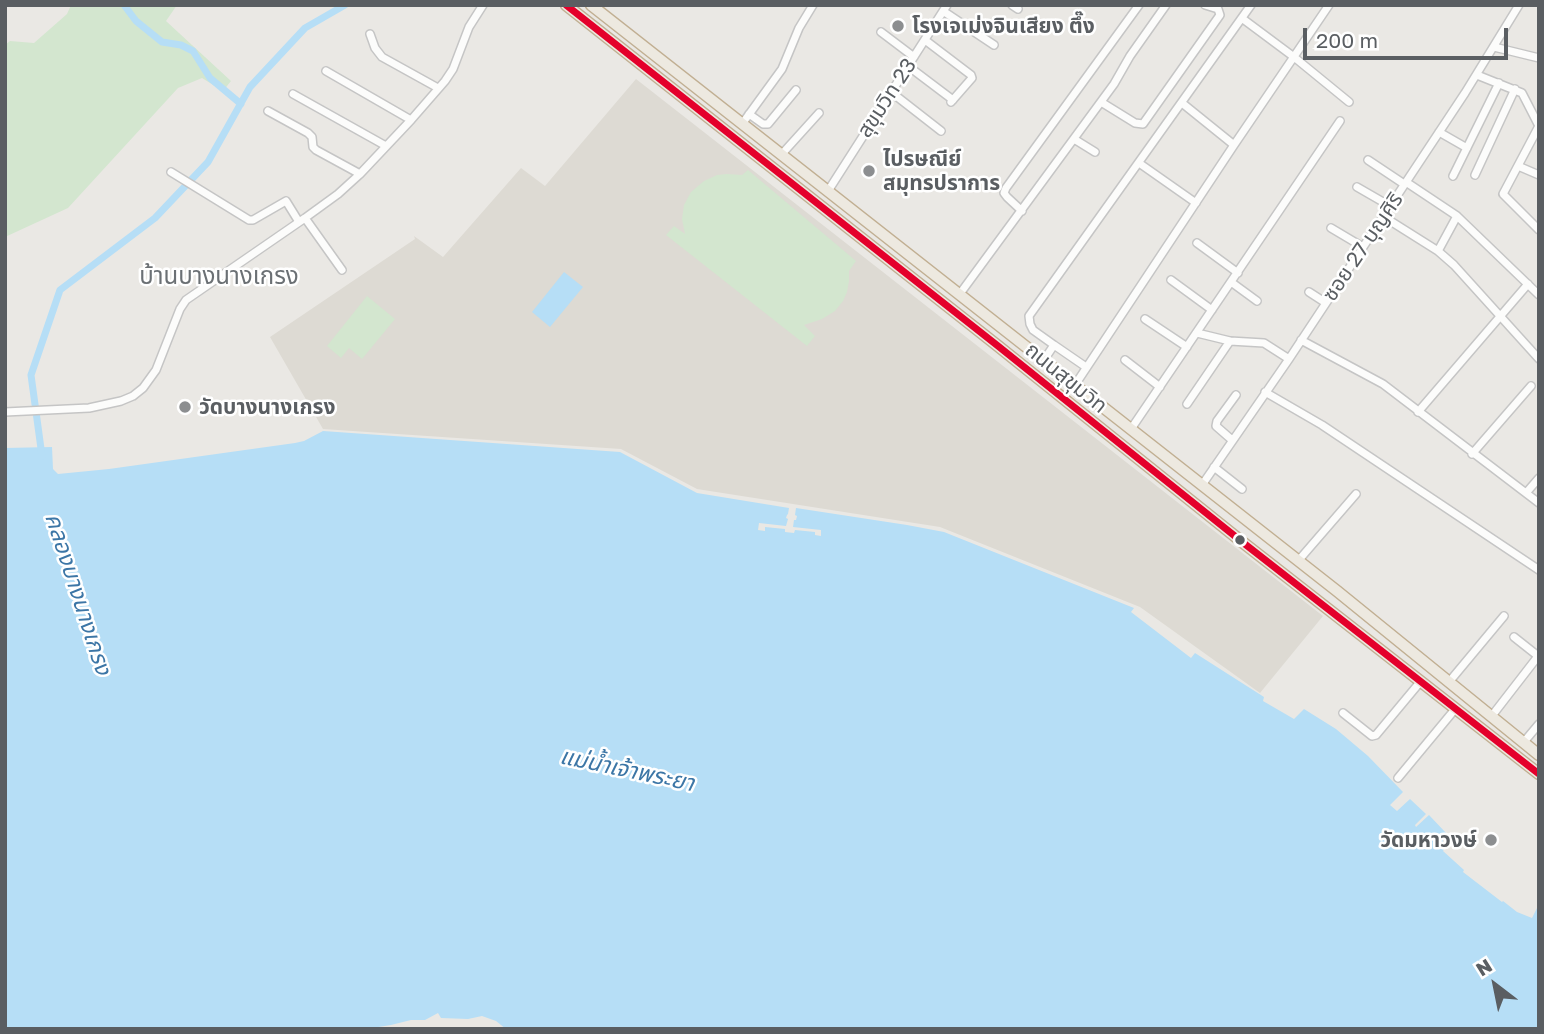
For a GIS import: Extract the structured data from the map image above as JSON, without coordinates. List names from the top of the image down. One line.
{"streets":{"highway":["ถนนสุขุมวิท"],"street":["สุขุมวิท 23","ซอย 27 บุญศิริ"]},"crossings":[["สุขุมวิท 23","ถนนสุขุมวิท"],["ซอย 27 บุญศิริ","ถนนสุขุมวิท"]],"districts":["บ้านบางนางเกรง"],"water":["คลองบางนางเกรง","แม่น้ำเจ้าพระยา"],"places":["โรงเจเม่งจินเสียง ตึ๊ง","ไปรษณีย์ สมุทรปราการ","วัดบางนางเกรง","วัดมหาวงษ์"],"scale_bar":"200 m","north":"top left"}
